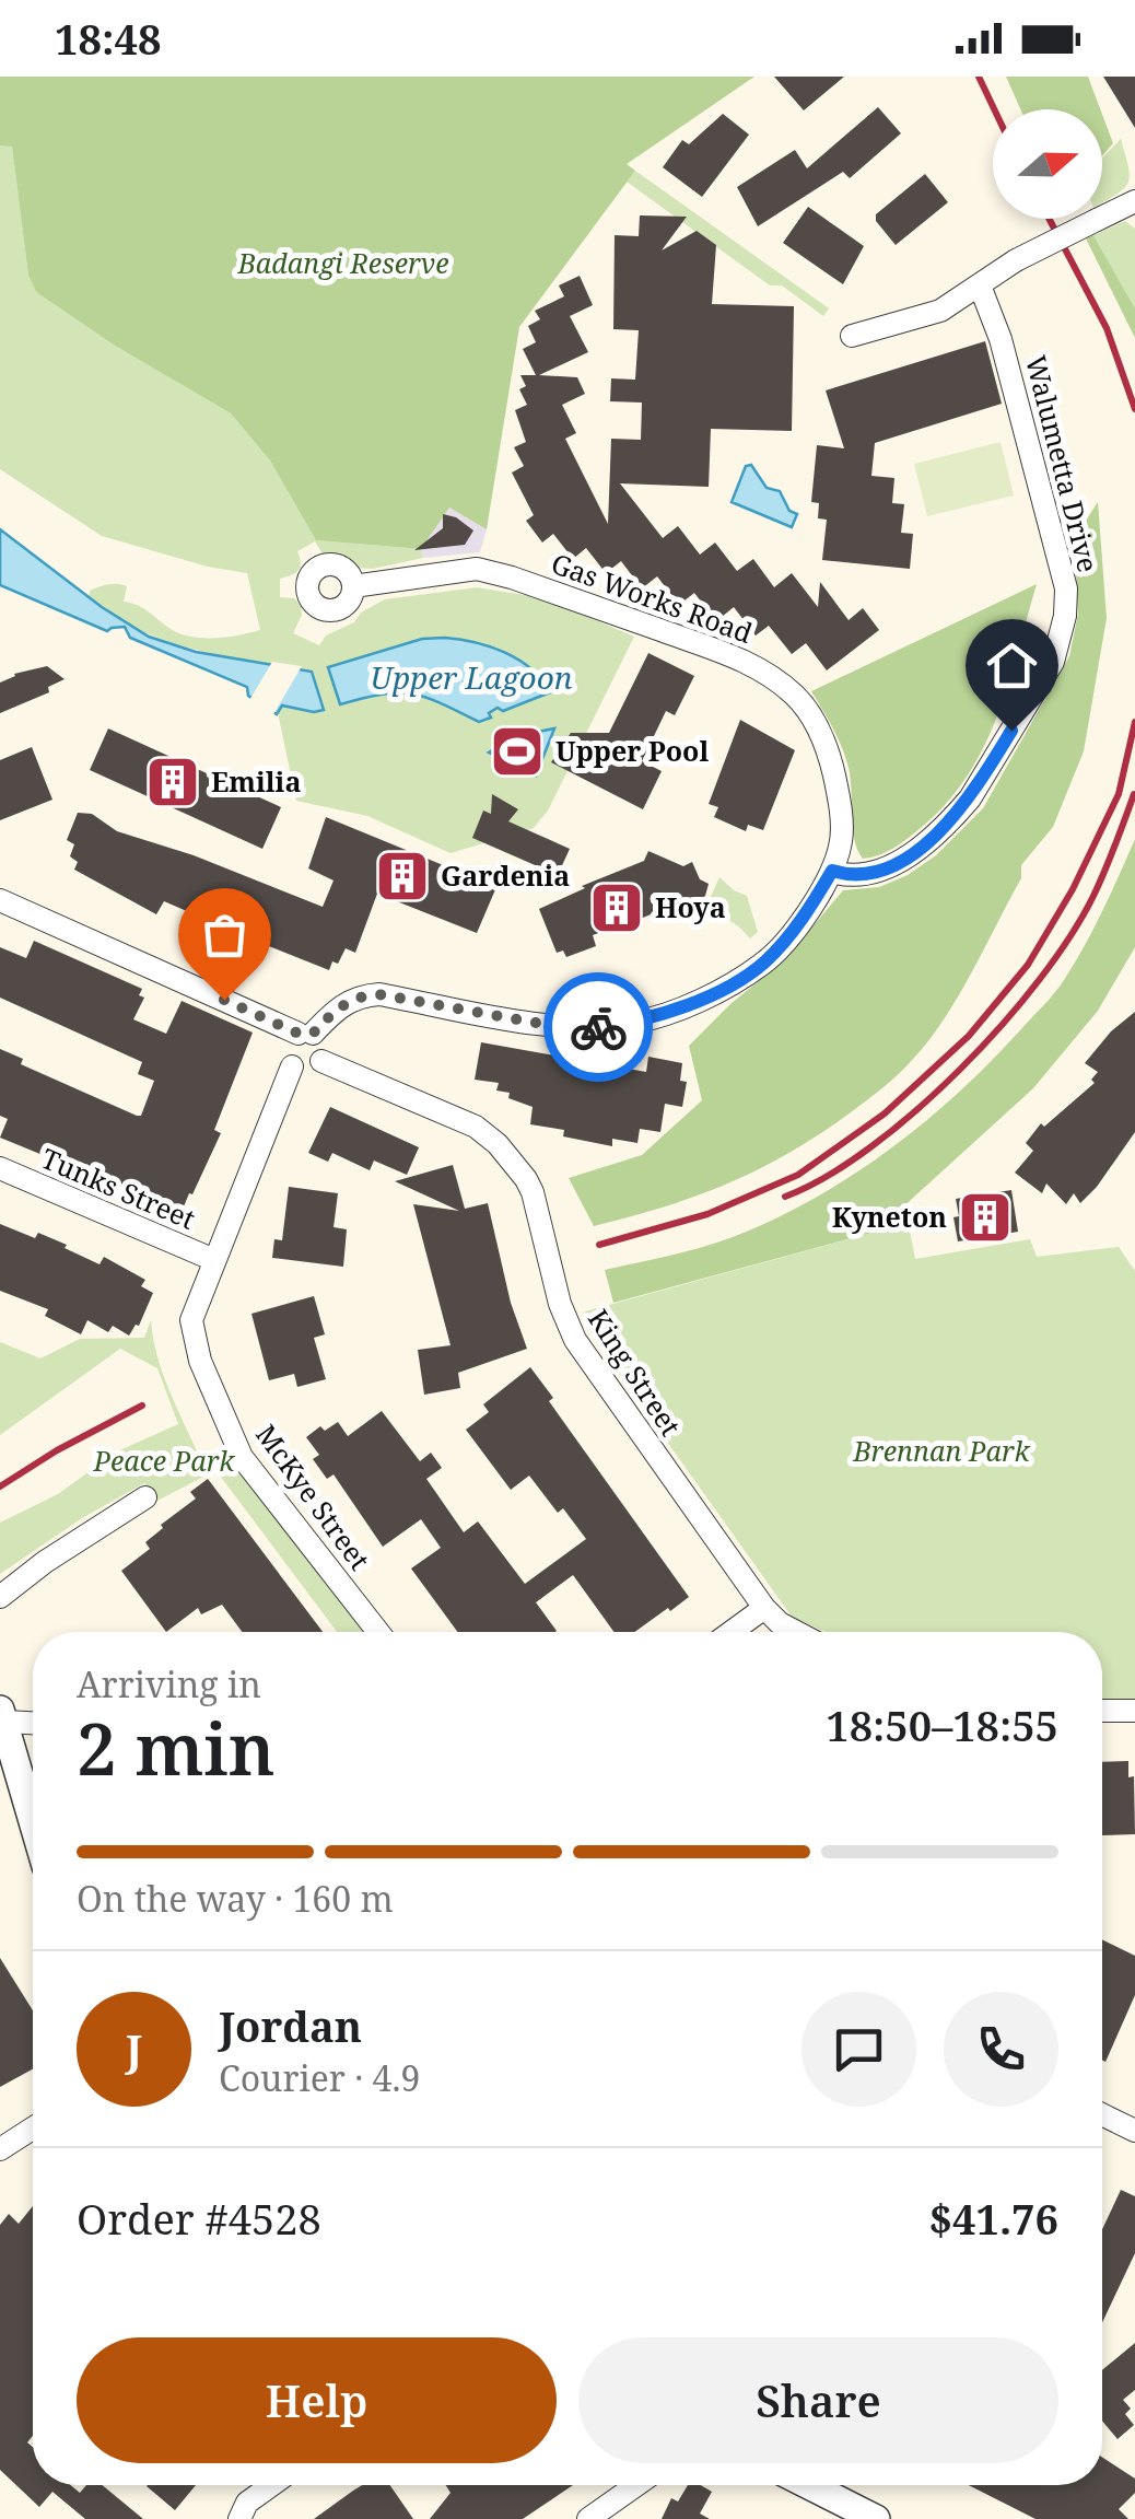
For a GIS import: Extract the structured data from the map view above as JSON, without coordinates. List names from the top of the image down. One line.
{"streets":{"street":["Walumetta Drive","Gas Works Road","Tunks Street","King Street","McKye Street"]},"crossings":[["Walumetta Drive","Gas Works Road"],["Gas Works Road","King Street"],["Gas Works Road","McKye Street"],["Tunks Street","McKye Street"],["King Street","McKye Street"]],"water":["Upper Lagoon"],"parks":["Badangi Reserve","Brennan Park","Peace Park"],"places":{"sports":["Upper Pool"],"building":["Emilia","Gardenia","Hoya","Kyneton"]},"north":"right","page":{"status":"18:48","heading":["2 min","Arriving in","18:50–18:55"],"panel":["Jordan","Courier · 4.9","Order #4528","$41.76"],"bar":"On the way · 160 m","round":"J","buttons":["Help","Share"]}}
